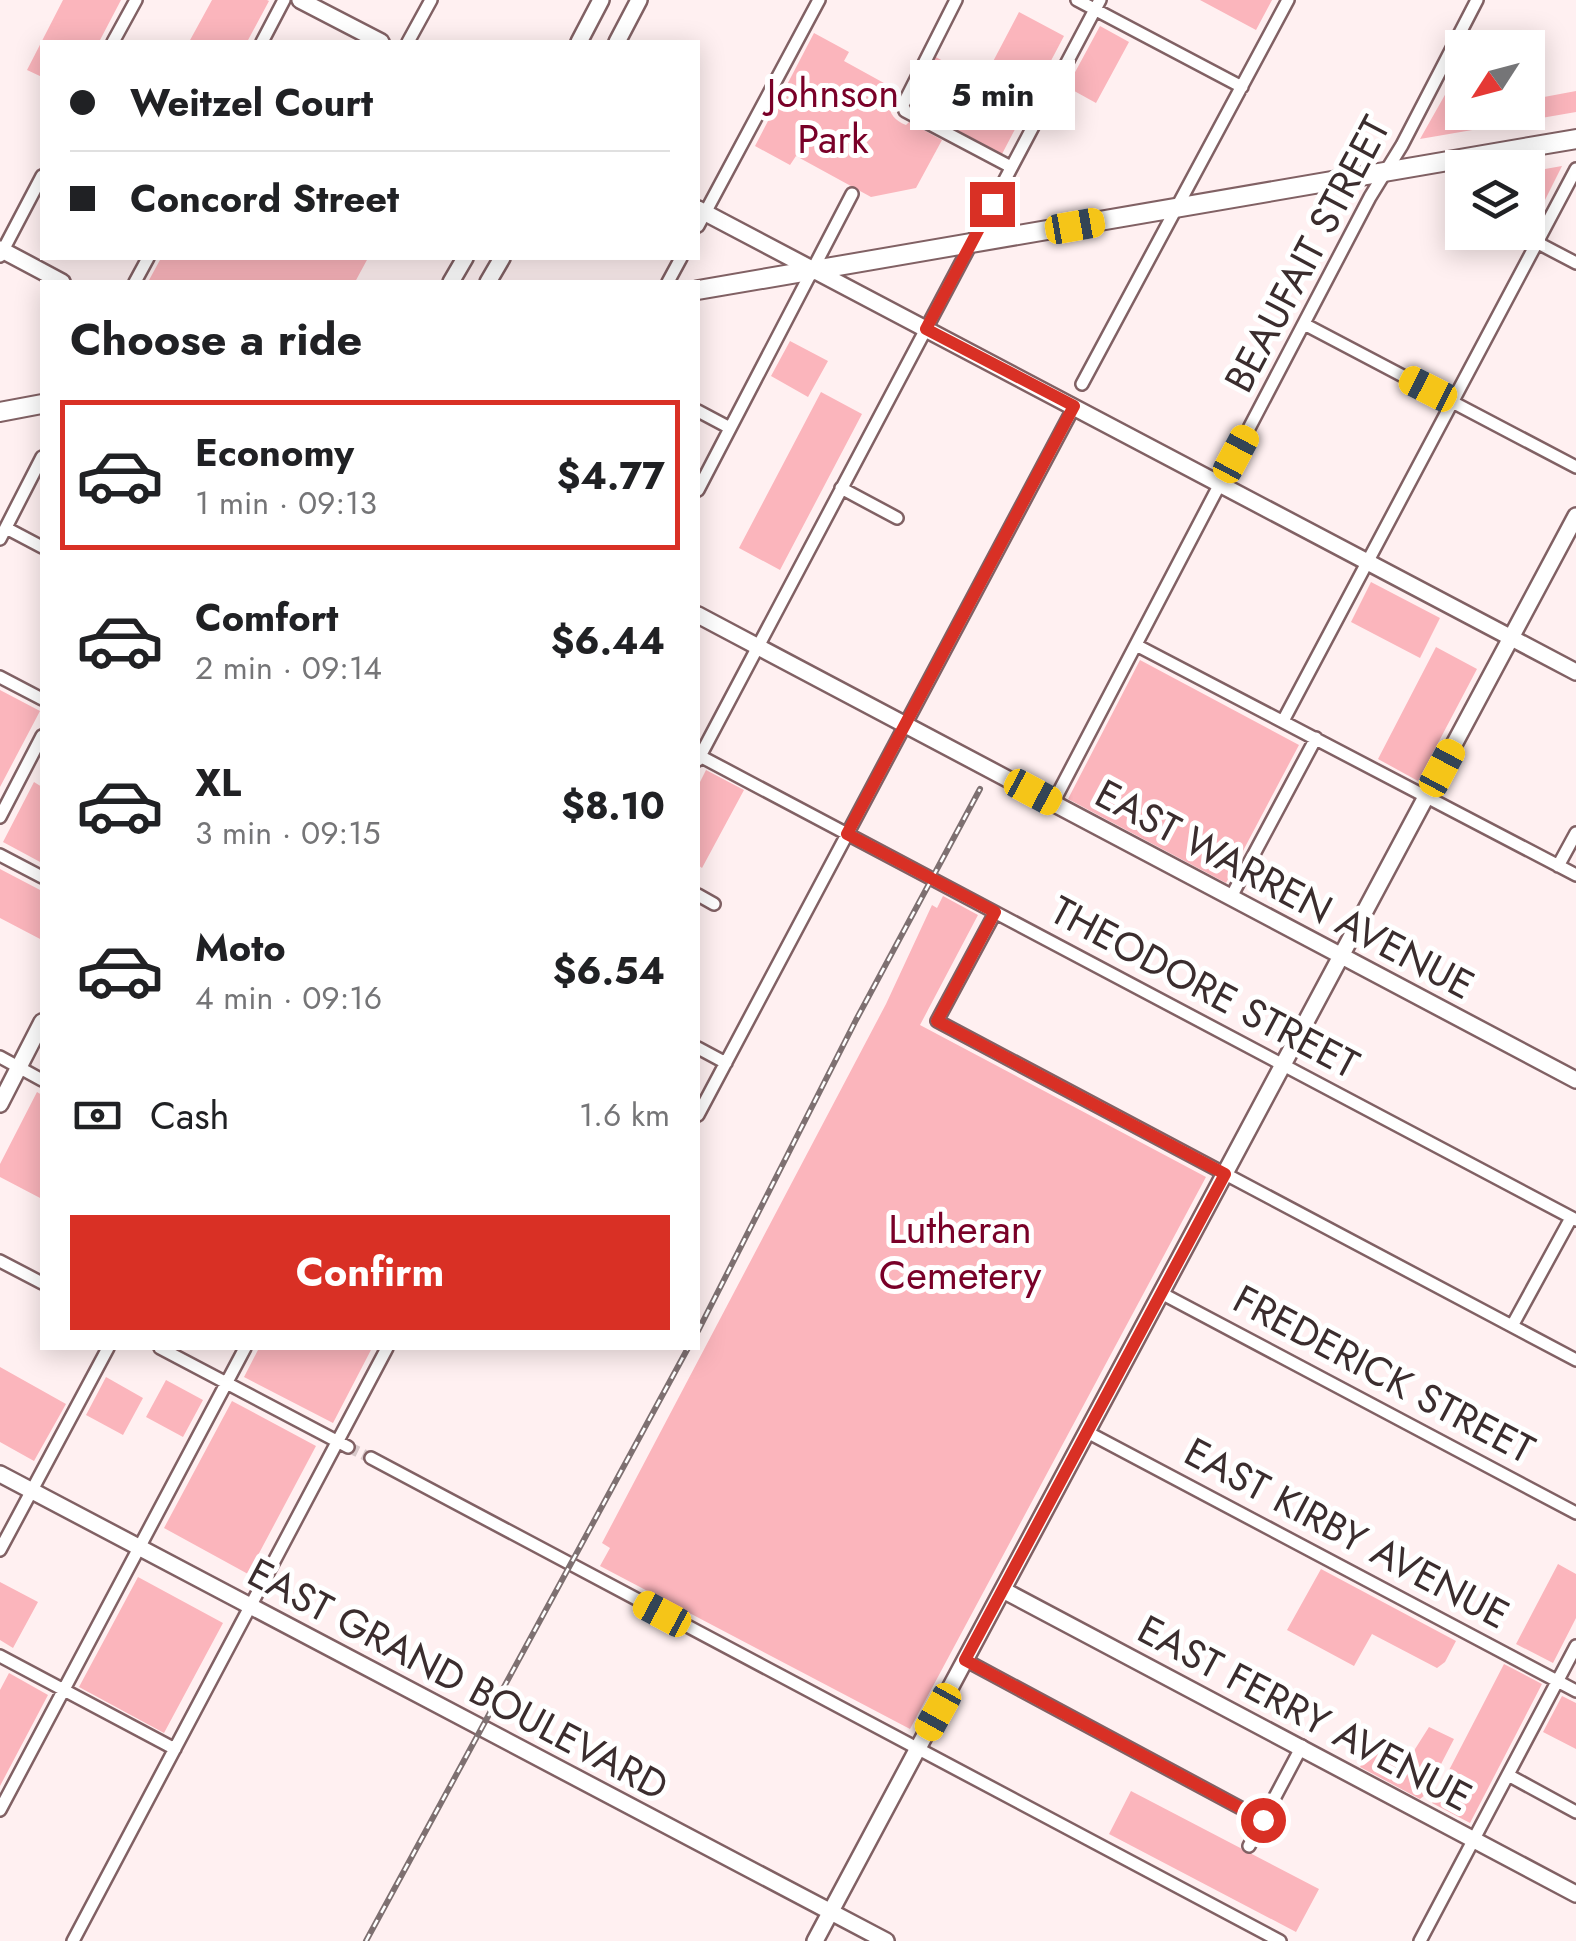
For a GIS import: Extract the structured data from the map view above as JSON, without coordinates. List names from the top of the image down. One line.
{"streets":{"main road":["EAST WARREN AVENUE","EAST GRAND BOULEVARD","EAST FERRY AVENUE"],"street":["BEAUFAIT STREET","THEODORE STREET","FREDERICK STREET","EAST KIRBY AVENUE"]},"crossings":[["BEAUFAIT STREET","EAST WARREN AVENUE"]],"parks":["Johnson Park","Lutheran Cemetery"],"north":"bottom left","page":{"banner":["Weitzel Court","Concord Street"],"bubble":"5 min","heading":"Choose a ride","list":[{"name":"Economy","note":"1 min · 09:13","value":"$4.77"},{"name":"Comfort","note":"2 min · 09:14","value":"$6.44"},{"name":"XL","note":"3 min · 09:15","value":"$8.10"},{"name":"Moto","note":"4 min · 09:16","value":"$6.54"}],"pay":["Cash","1.6 km"],"buttons":"Confirm"}}
